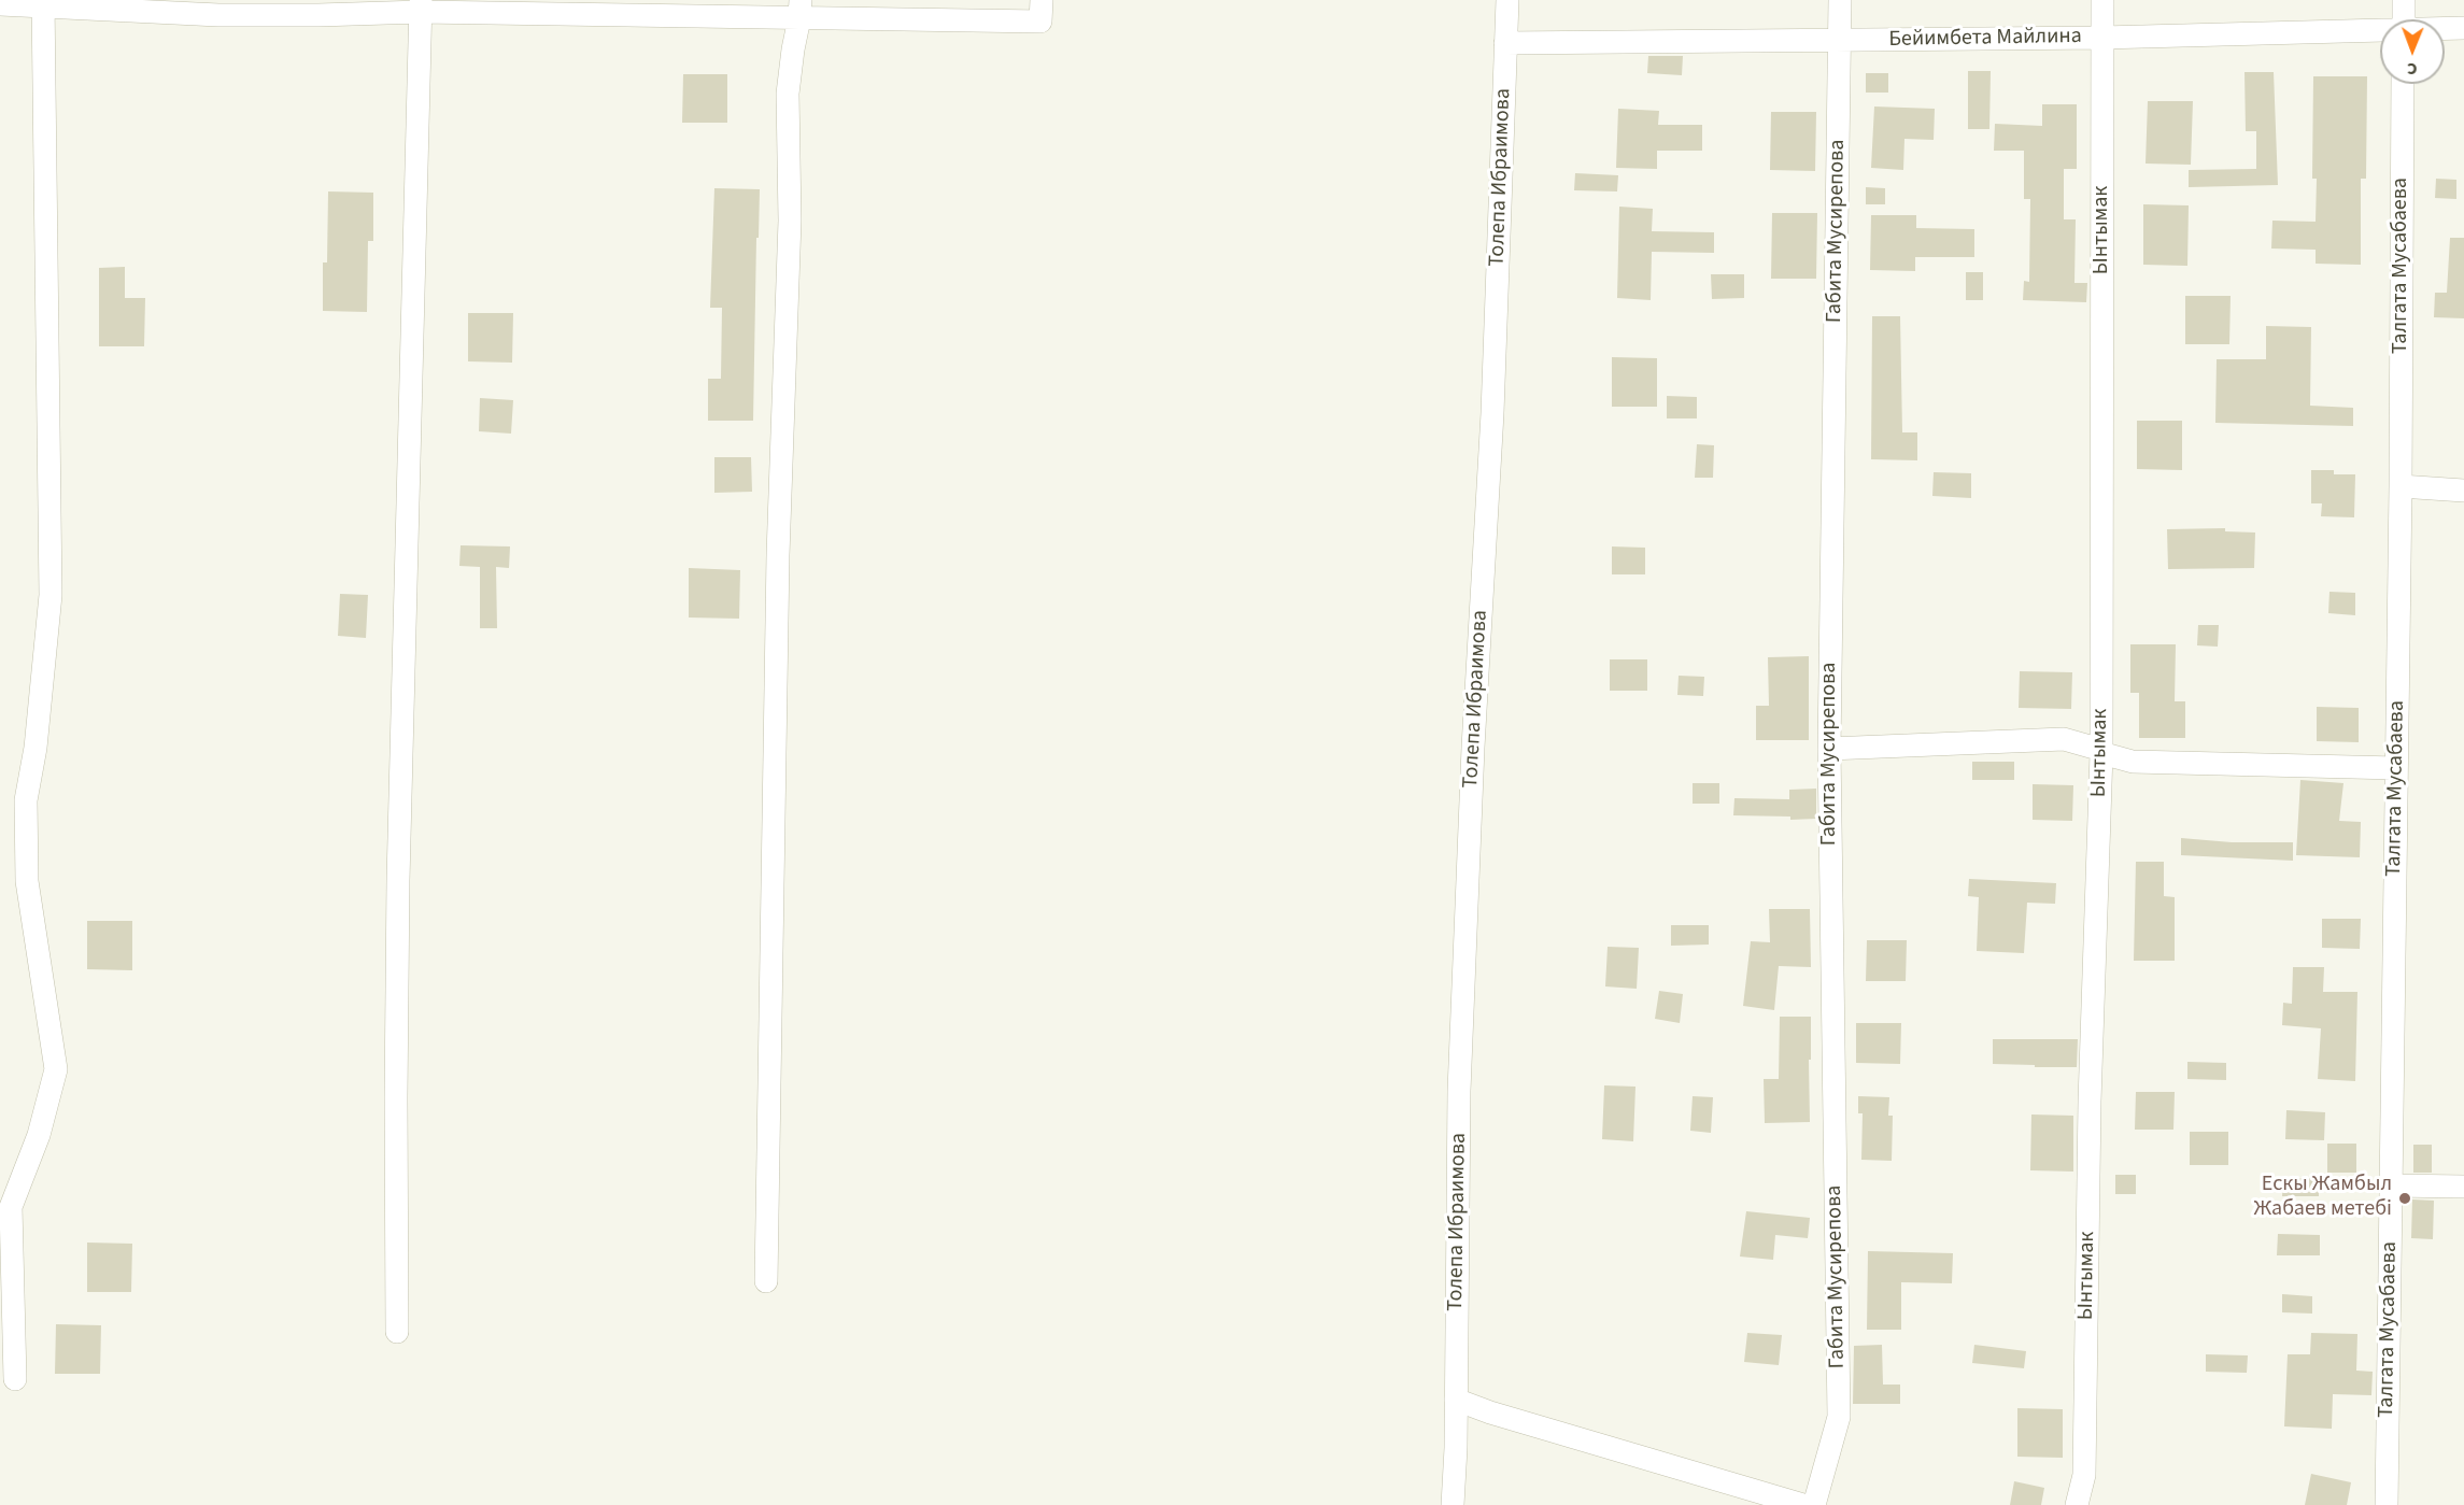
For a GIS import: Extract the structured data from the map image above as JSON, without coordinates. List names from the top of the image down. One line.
{"streets":{"street":["Бейимбета Майлина","Толепа Ибраимова","Ынтымак","Габита Мусирепова","Талгата Мусабаева"]},"crossings":[["Бейимбета Майлина","Толепа Ибраимова"],["Бейимбета Майлина","Ынтымак"],["Бейимбета Майлина","Габита Мусирепова"]],"places":["Ескы Жамбыл Жабаев метебі"],"north":"bottom"}
